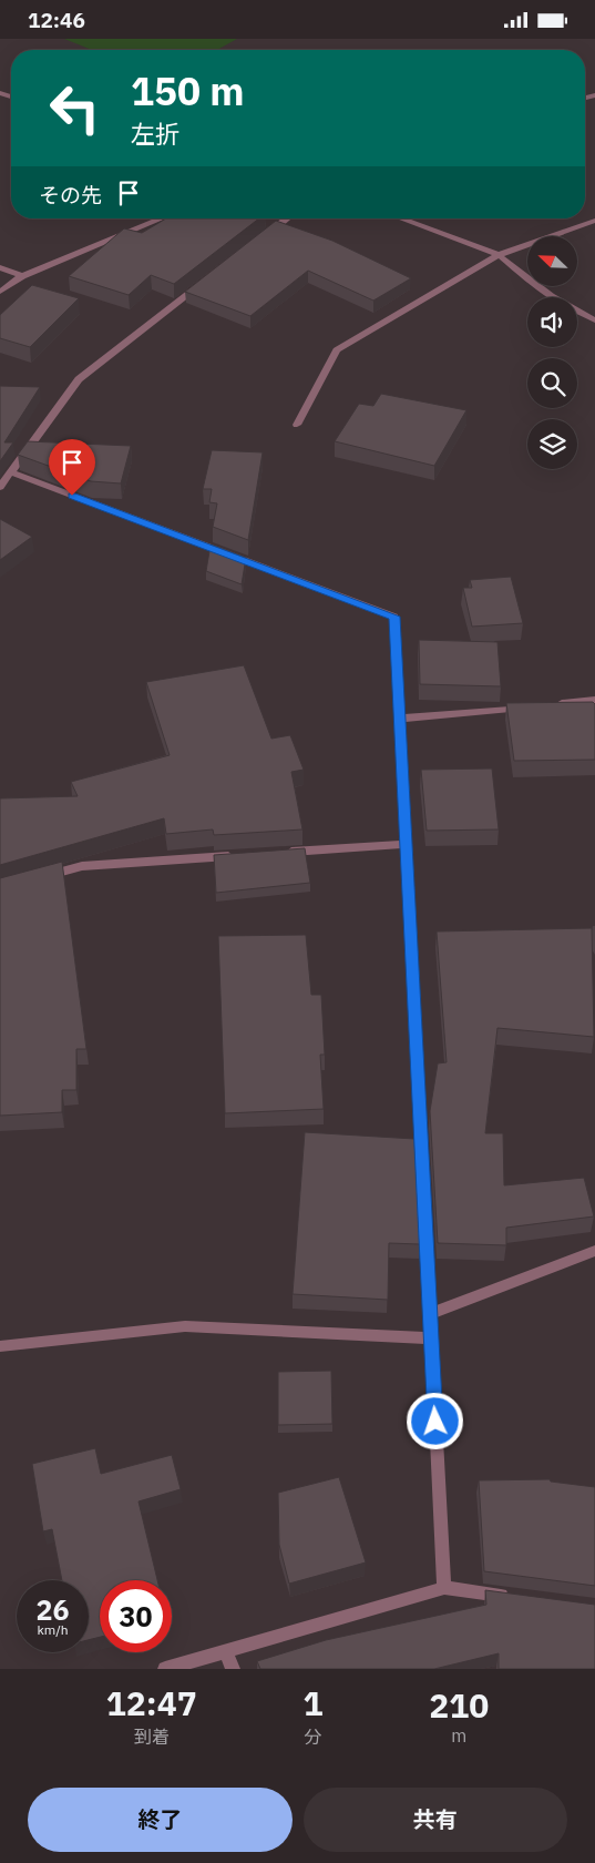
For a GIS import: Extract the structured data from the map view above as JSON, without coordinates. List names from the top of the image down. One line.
{"north":"top left","page":{"status":"12:46","turn":["150 m","左折"],"then":"その先","speed":"26 km/h","limit":"30","eta":["12:47","到着","1","分","210","m"],"buttons":["終了","共有"]}}
